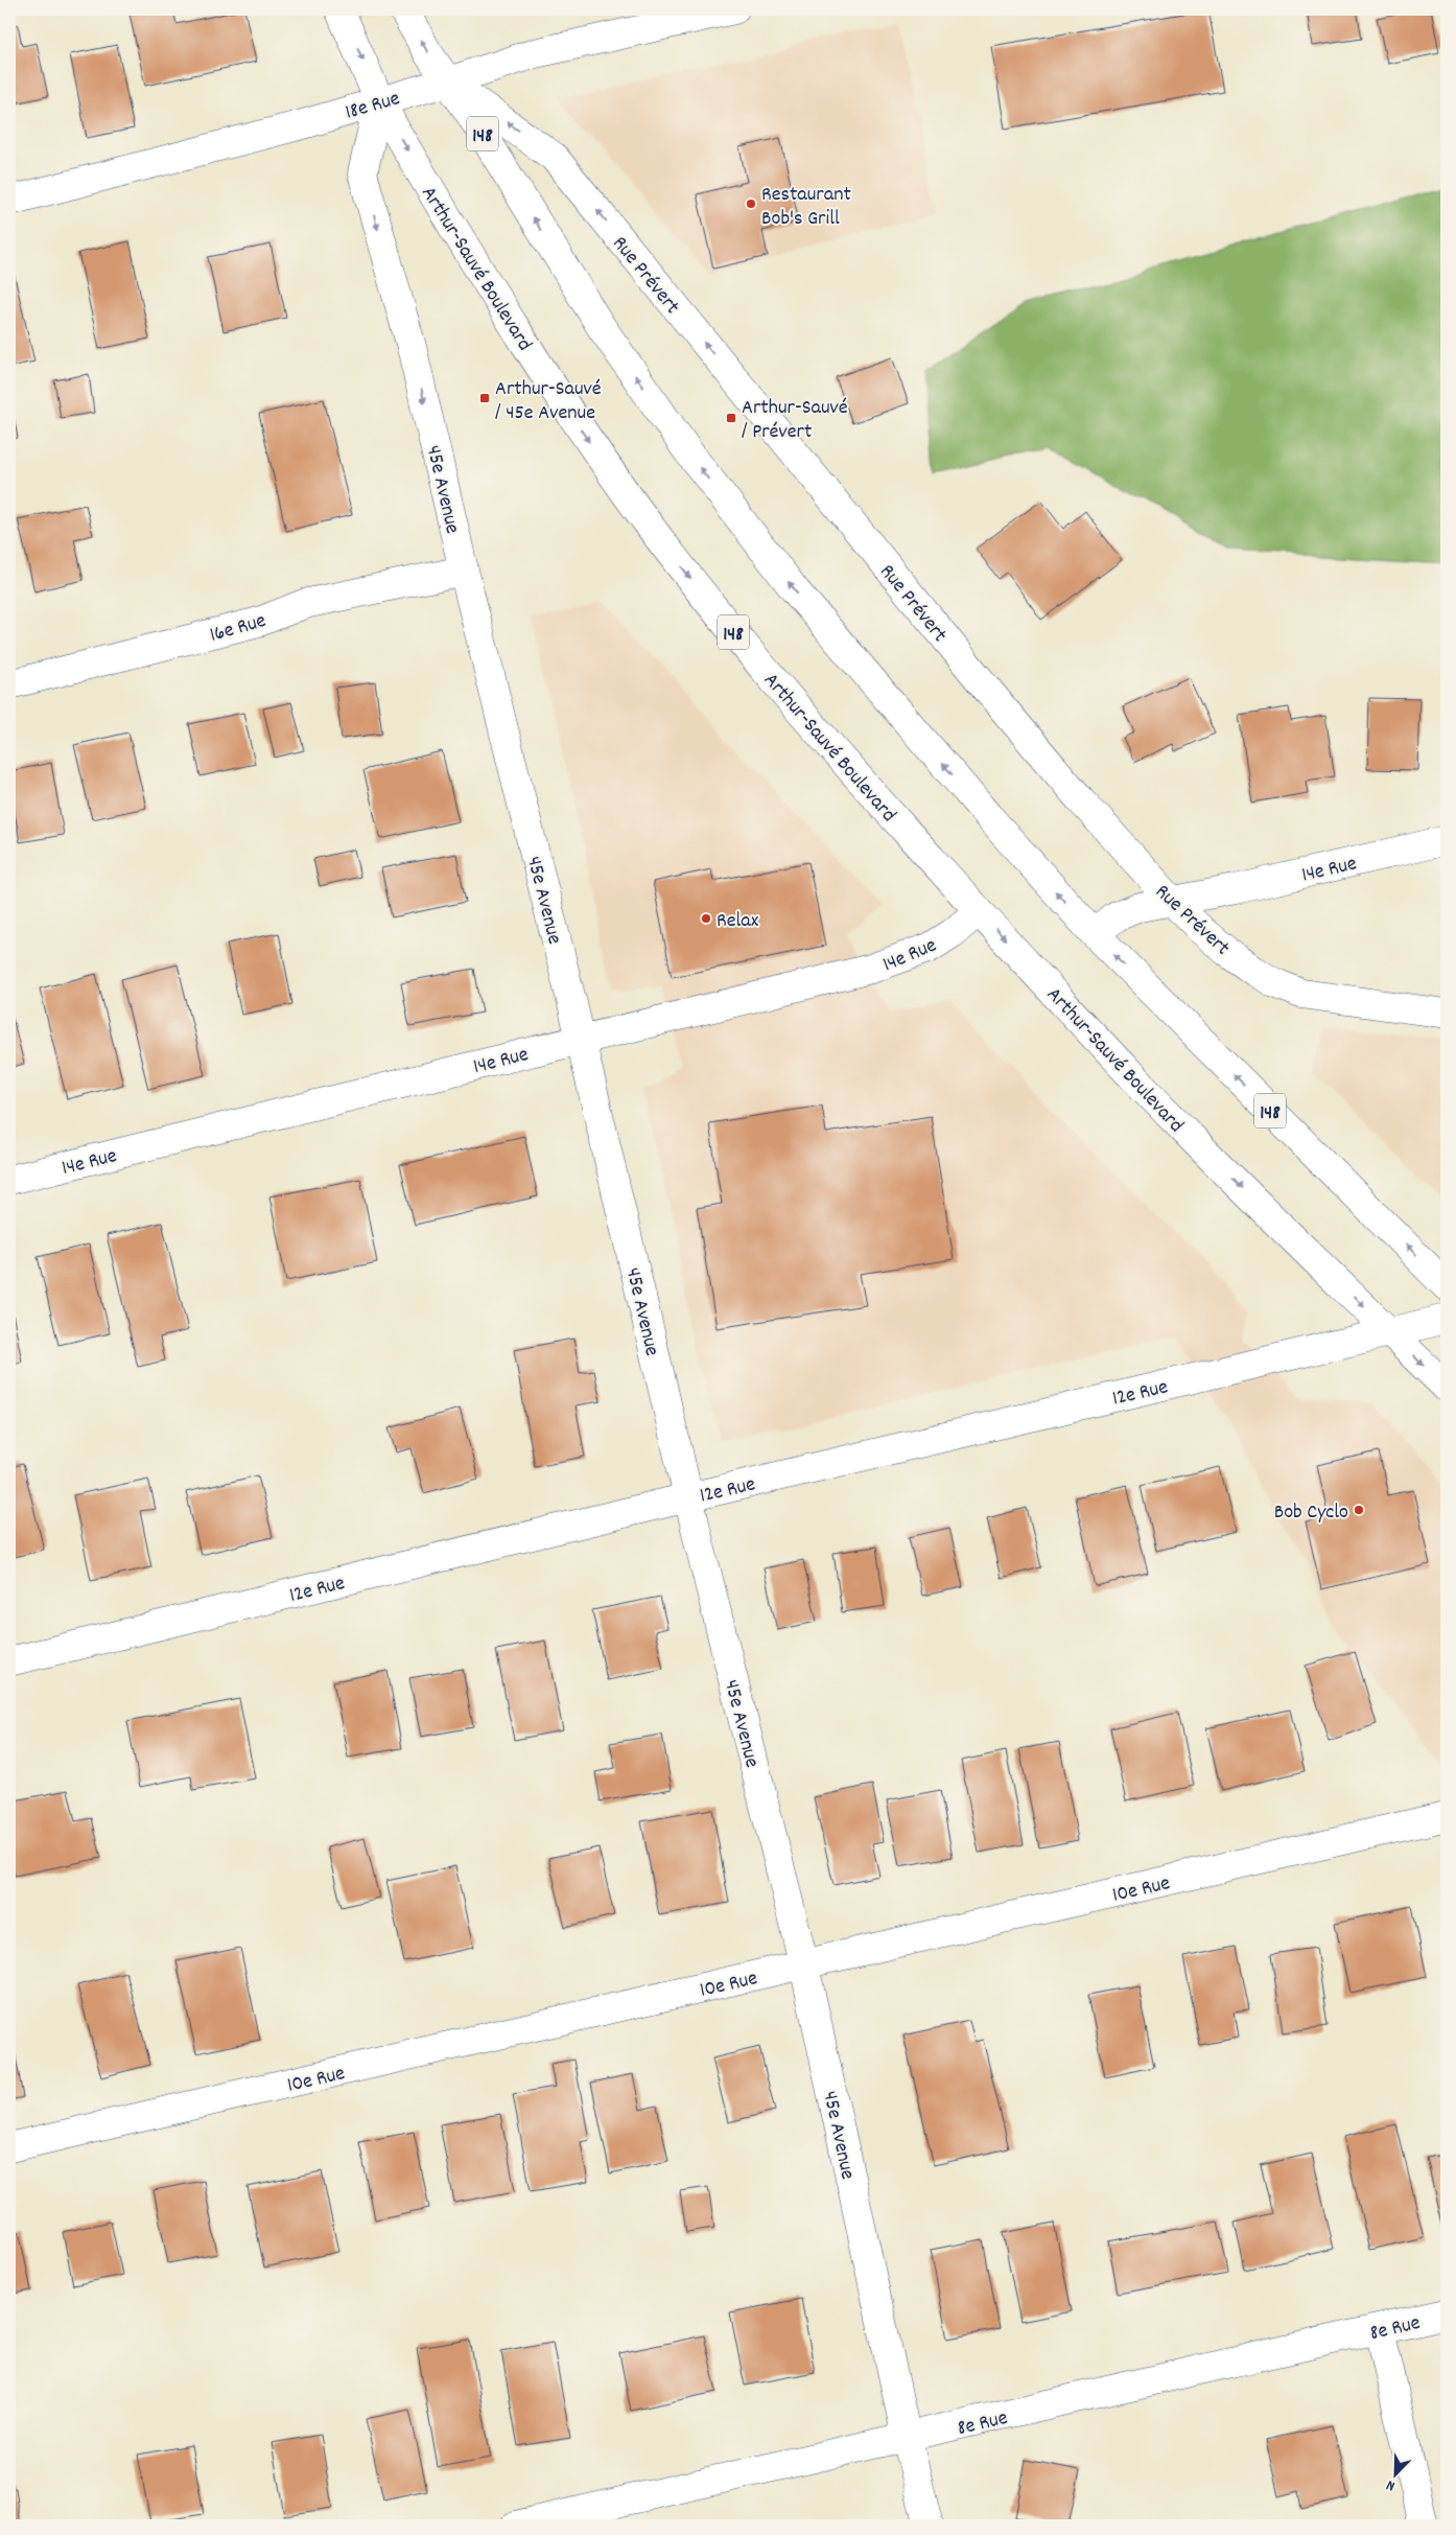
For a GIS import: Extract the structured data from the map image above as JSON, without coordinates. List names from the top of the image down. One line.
{"streets":{"street":["18e Rue","148","Arthur-Sauvé Boulevard","Rue Prévert","45e Avenue","16e Rue","14e Rue","12e Rue","10e Rue","8e Rue"]},"crossings":[["18e Rue","148"],["18e Rue","Arthur-Sauvé Boulevard"],["18e Rue","Rue Prévert"],["18e Rue","45e Avenue"],["148","Rue Prévert"],["148","14e Rue"],["Arthur-Sauvé Boulevard","45e Avenue"],["Arthur-Sauvé Boulevard","14e Rue"],["Arthur-Sauvé Boulevard","12e Rue"],["Rue Prévert","14e Rue"],["45e Avenue","16e Rue"],["45e Avenue","14e Rue"],["45e Avenue","12e Rue"],["45e Avenue","10e Rue"],["45e Avenue","8e Rue"]],"places":{"other":["Restaurant Bob's Grill","Relax","Bob Cyclo"],"transit":["Arthur-Sauvé / 45e Avenue","Arthur-Sauvé / Prévert"]},"north":"bottom left"}
